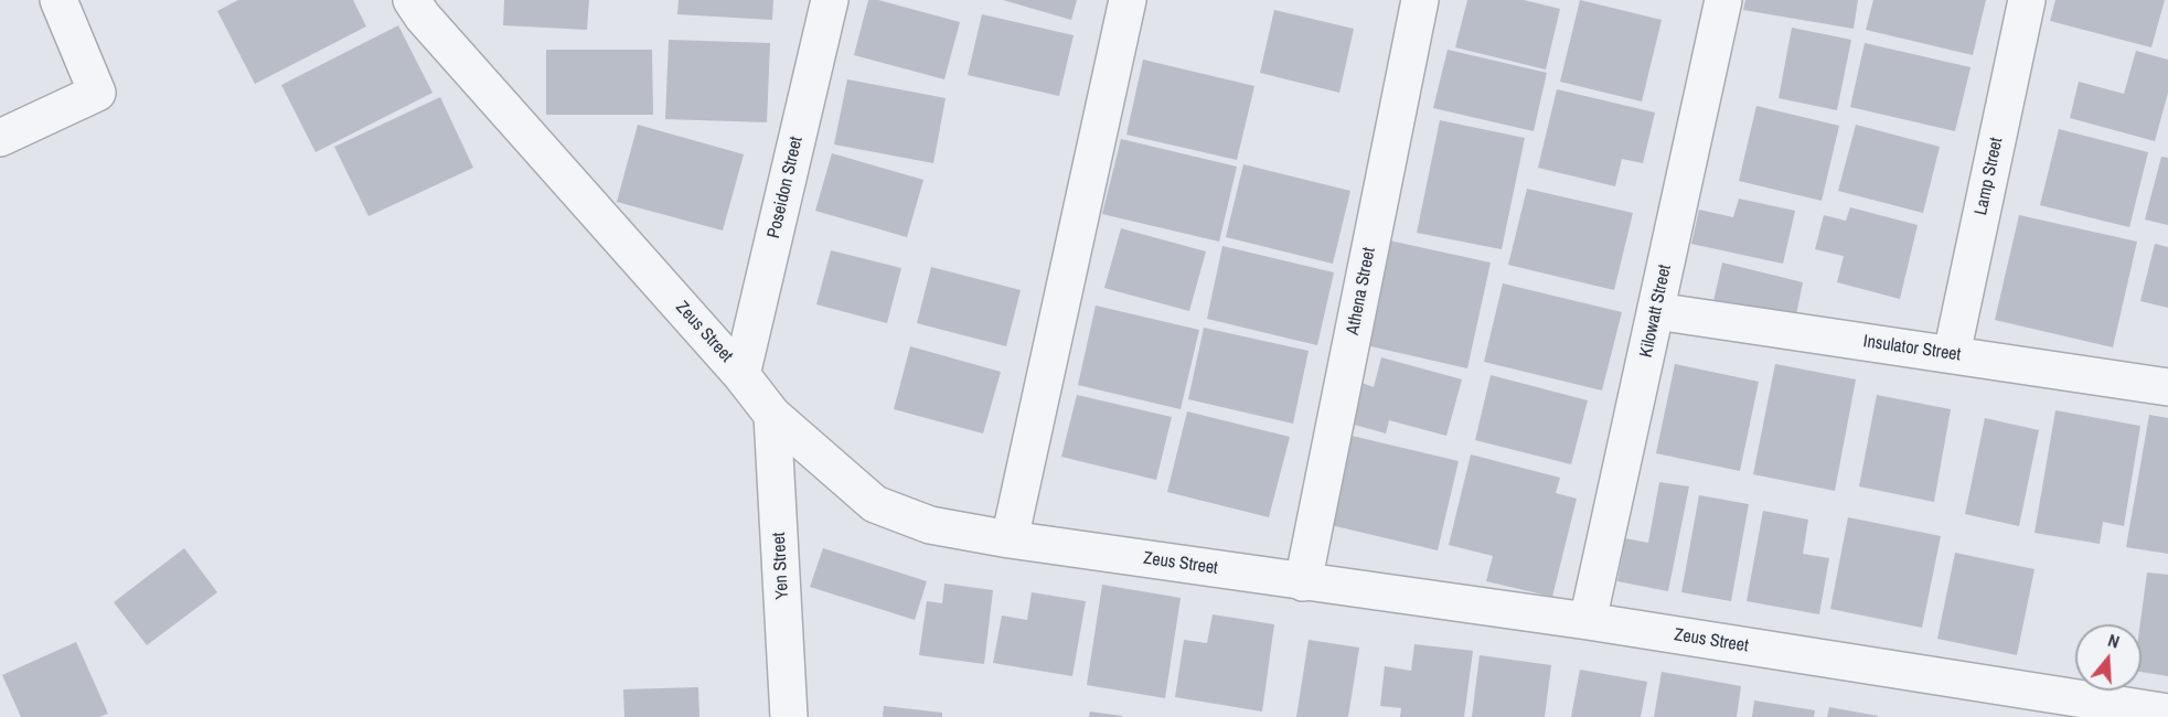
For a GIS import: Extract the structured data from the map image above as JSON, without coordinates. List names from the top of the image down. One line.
{"streets":{"street":["Lamp Street","Poseidon Street","Athena Street","Kilowatt Street","Zeus Street","Insulator Street","Yen Street"]},"crossings":[["Lamp Street","Insulator Street"],["Poseidon Street","Zeus Street"],["Athena Street","Zeus Street"],["Kilowatt Street","Zeus Street"],["Kilowatt Street","Insulator Street"],["Zeus Street","Yen Street"]],"north":"top"}
